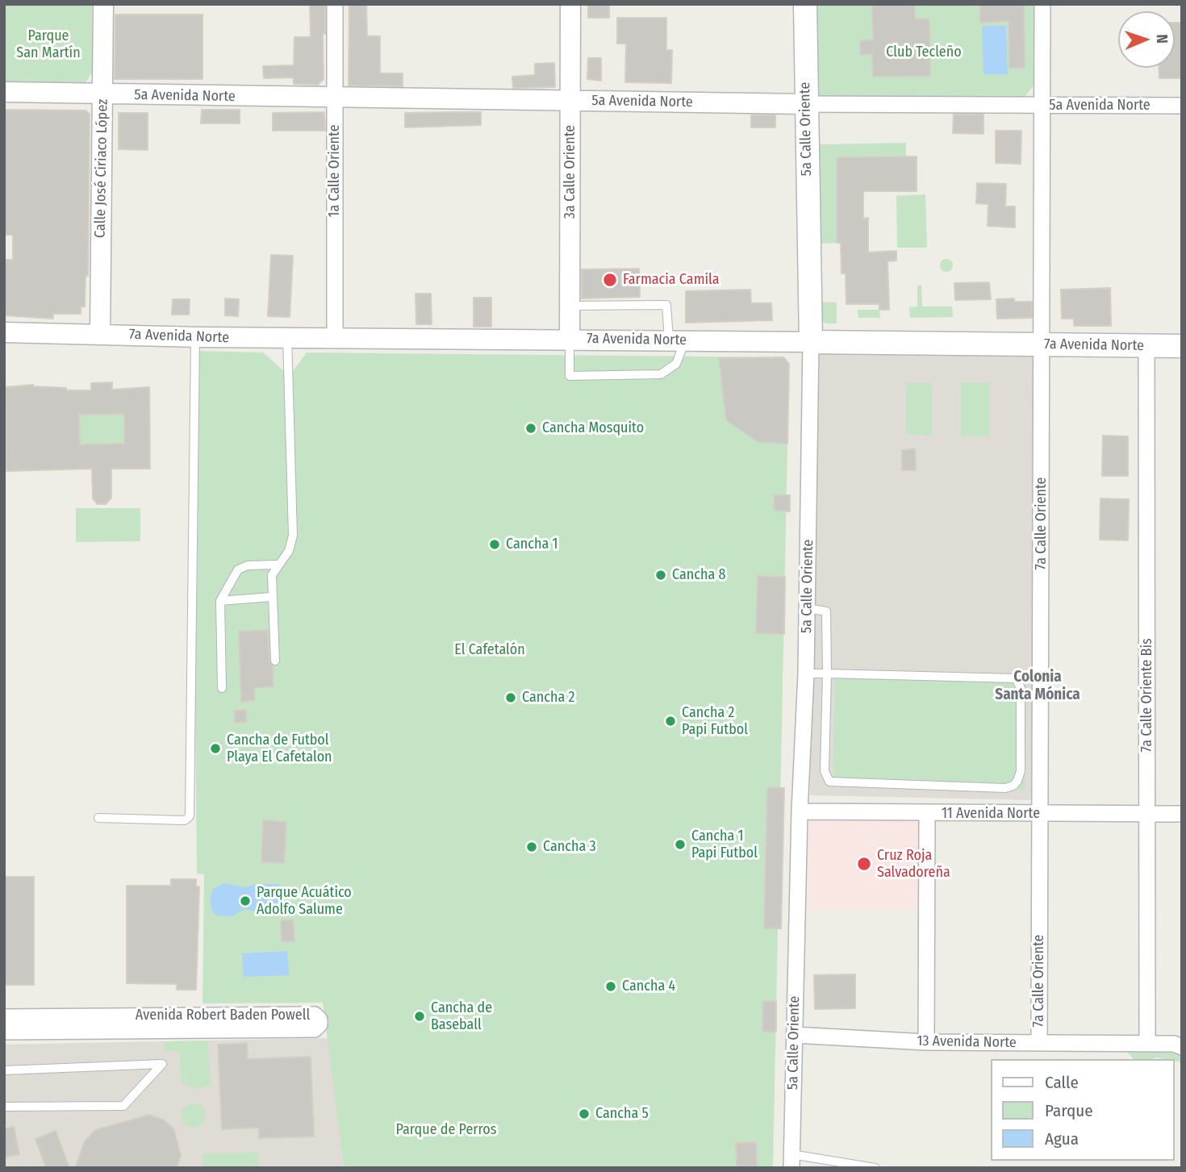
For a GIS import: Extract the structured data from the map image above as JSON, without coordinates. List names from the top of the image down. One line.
{"streets":{"main road":["5a Calle Oriente","7a Avenida Norte"],"street":["5a Avenida Norte","Calle José Ciriaco López","1a Calle Oriente","3a Calle Oriente","7a Calle Oriente","7a Calle Oriente Bis","11 Avenida Norte","Avenida Robert Baden Powell","13 Avenida Norte"]},"crossings":[["5a Avenida Norte","5a Calle Oriente"],["5a Avenida Norte","Calle José Ciriaco López"],["5a Avenida Norte","1a Calle Oriente"],["5a Avenida Norte","3a Calle Oriente"],["5a Avenida Norte","7a Calle Oriente"],["5a Calle Oriente","7a Avenida Norte"],["5a Calle Oriente","11 Avenida Norte"],["5a Calle Oriente","13 Avenida Norte"],["Calle José Ciriaco López","7a Avenida Norte"],["1a Calle Oriente","7a Avenida Norte"],["3a Calle Oriente","7a Avenida Norte"],["7a Avenida Norte","7a Calle Oriente"],["7a Avenida Norte","7a Calle Oriente Bis"],["7a Calle Oriente","11 Avenida Norte"],["7a Calle Oriente","13 Avenida Norte"],["7a Calle Oriente Bis","11 Avenida Norte"],["7a Calle Oriente Bis","13 Avenida Norte"]],"districts":["Colonia Santa Mónica"],"parks":["Parque San Martín","Club Tecleño","El Cafetalón","Parque de Perros"],"places":["Farmacia Camila","Cancha Mosquito","Cancha 1","Cancha 8","Cancha 2","Cancha 2 Papi Futbol","Cancha de Futbol Playa El Cafetalon","Cancha 1 Papi Futbol","Cancha 3","Cruz Roja Salvadoreña","Parque Acuático Adolfo Salume","Cancha 4","Cancha de Baseball","Cancha 5"],"legend":["Calle","Parque","Agua"],"north":"right"}
